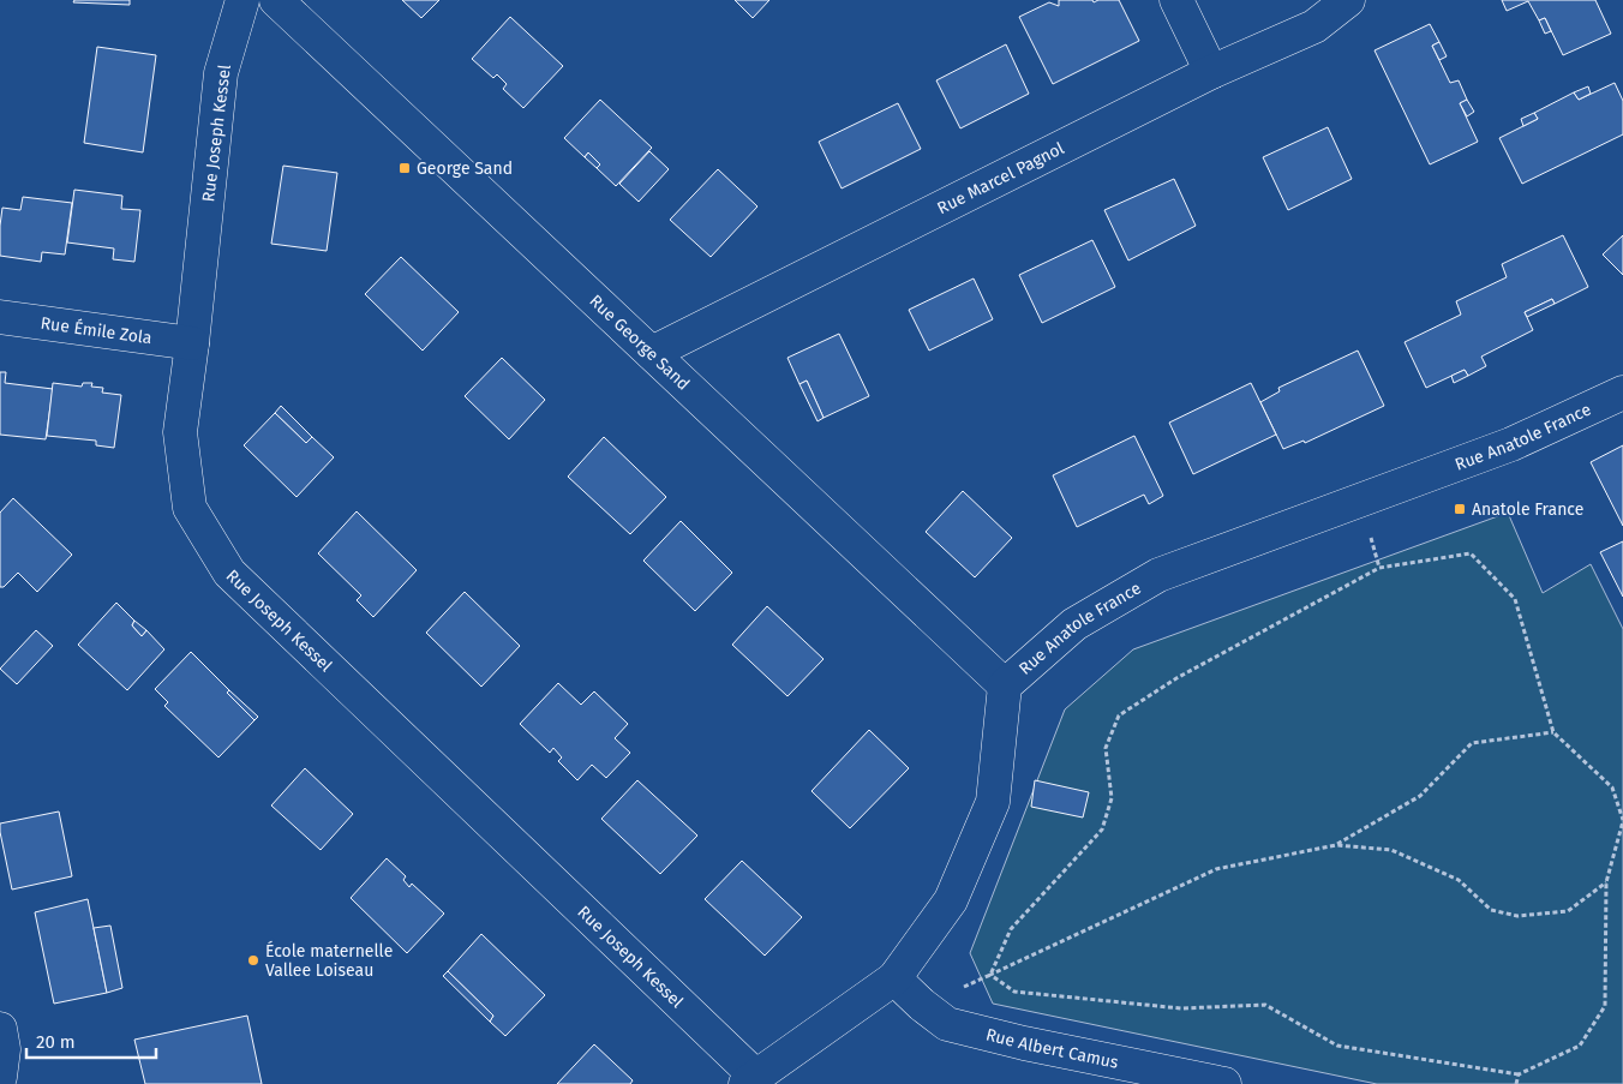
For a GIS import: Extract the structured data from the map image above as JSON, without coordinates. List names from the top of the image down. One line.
{"streets":{"street":["Rue Joseph Kessel","Rue Marcel Pagnol","Rue Émile Zola","Rue George Sand","Rue Anatole France","Rue Albert Camus"]},"crossings":[["Rue Joseph Kessel","Rue Émile Zola"],["Rue Joseph Kessel","Rue Anatole France"],["Rue Marcel Pagnol","Rue George Sand"],["Rue George Sand","Rue Anatole France"],["Rue Anatole France","Rue Albert Camus"]],"places":{"transit":["George Sand","Anatole France"],"other":["École maternelle Vallee Loiseau"]},"scale_bar":"20 m"}
